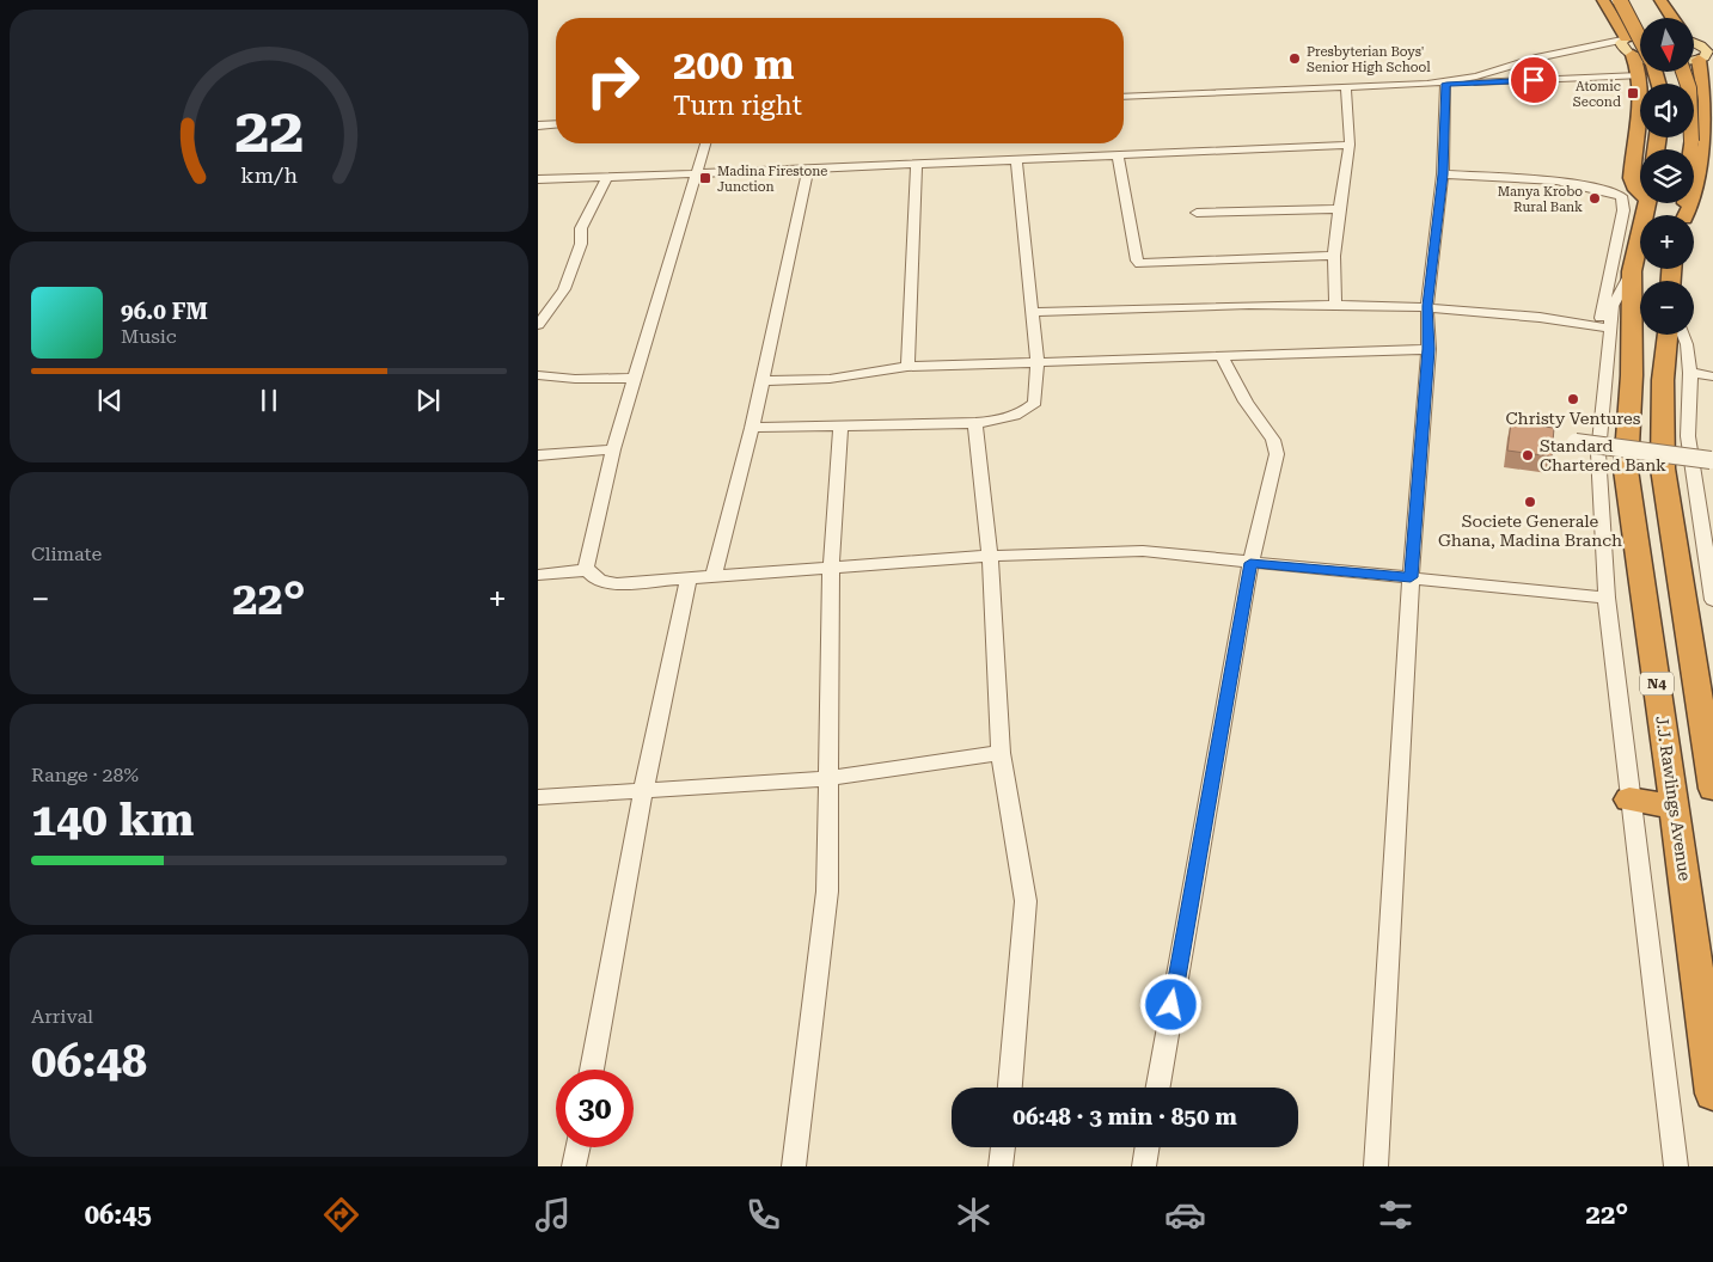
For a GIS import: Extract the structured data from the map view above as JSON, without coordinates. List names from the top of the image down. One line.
{"streets":{"highway":["N4","J.J. Rawlings Avenue"]},"places":{"other":["Presbyterian Boys' Senior High School","Manya Krobo Rural Bank","Christy Ventures","Standard Chartered Bank","Societe Generale Ghana, Madina Branch"],"transit":["Atomic Second","Madina Firestone Junction"]},"north":"bottom","page":{"map_buttons":["+","−"],"turn":["200 m","Turn right"],"song":["96.0 FM","Music"],"tile":["Climate",["Range · 28%","140 km"],["Arrival","06:48"]],"heat":["−","22°","+"],"limit":"30","trip":"06:48 · 3 min · 850 m","tabs":["06:45","22°"],"gauge":["22","km/h"]}}
